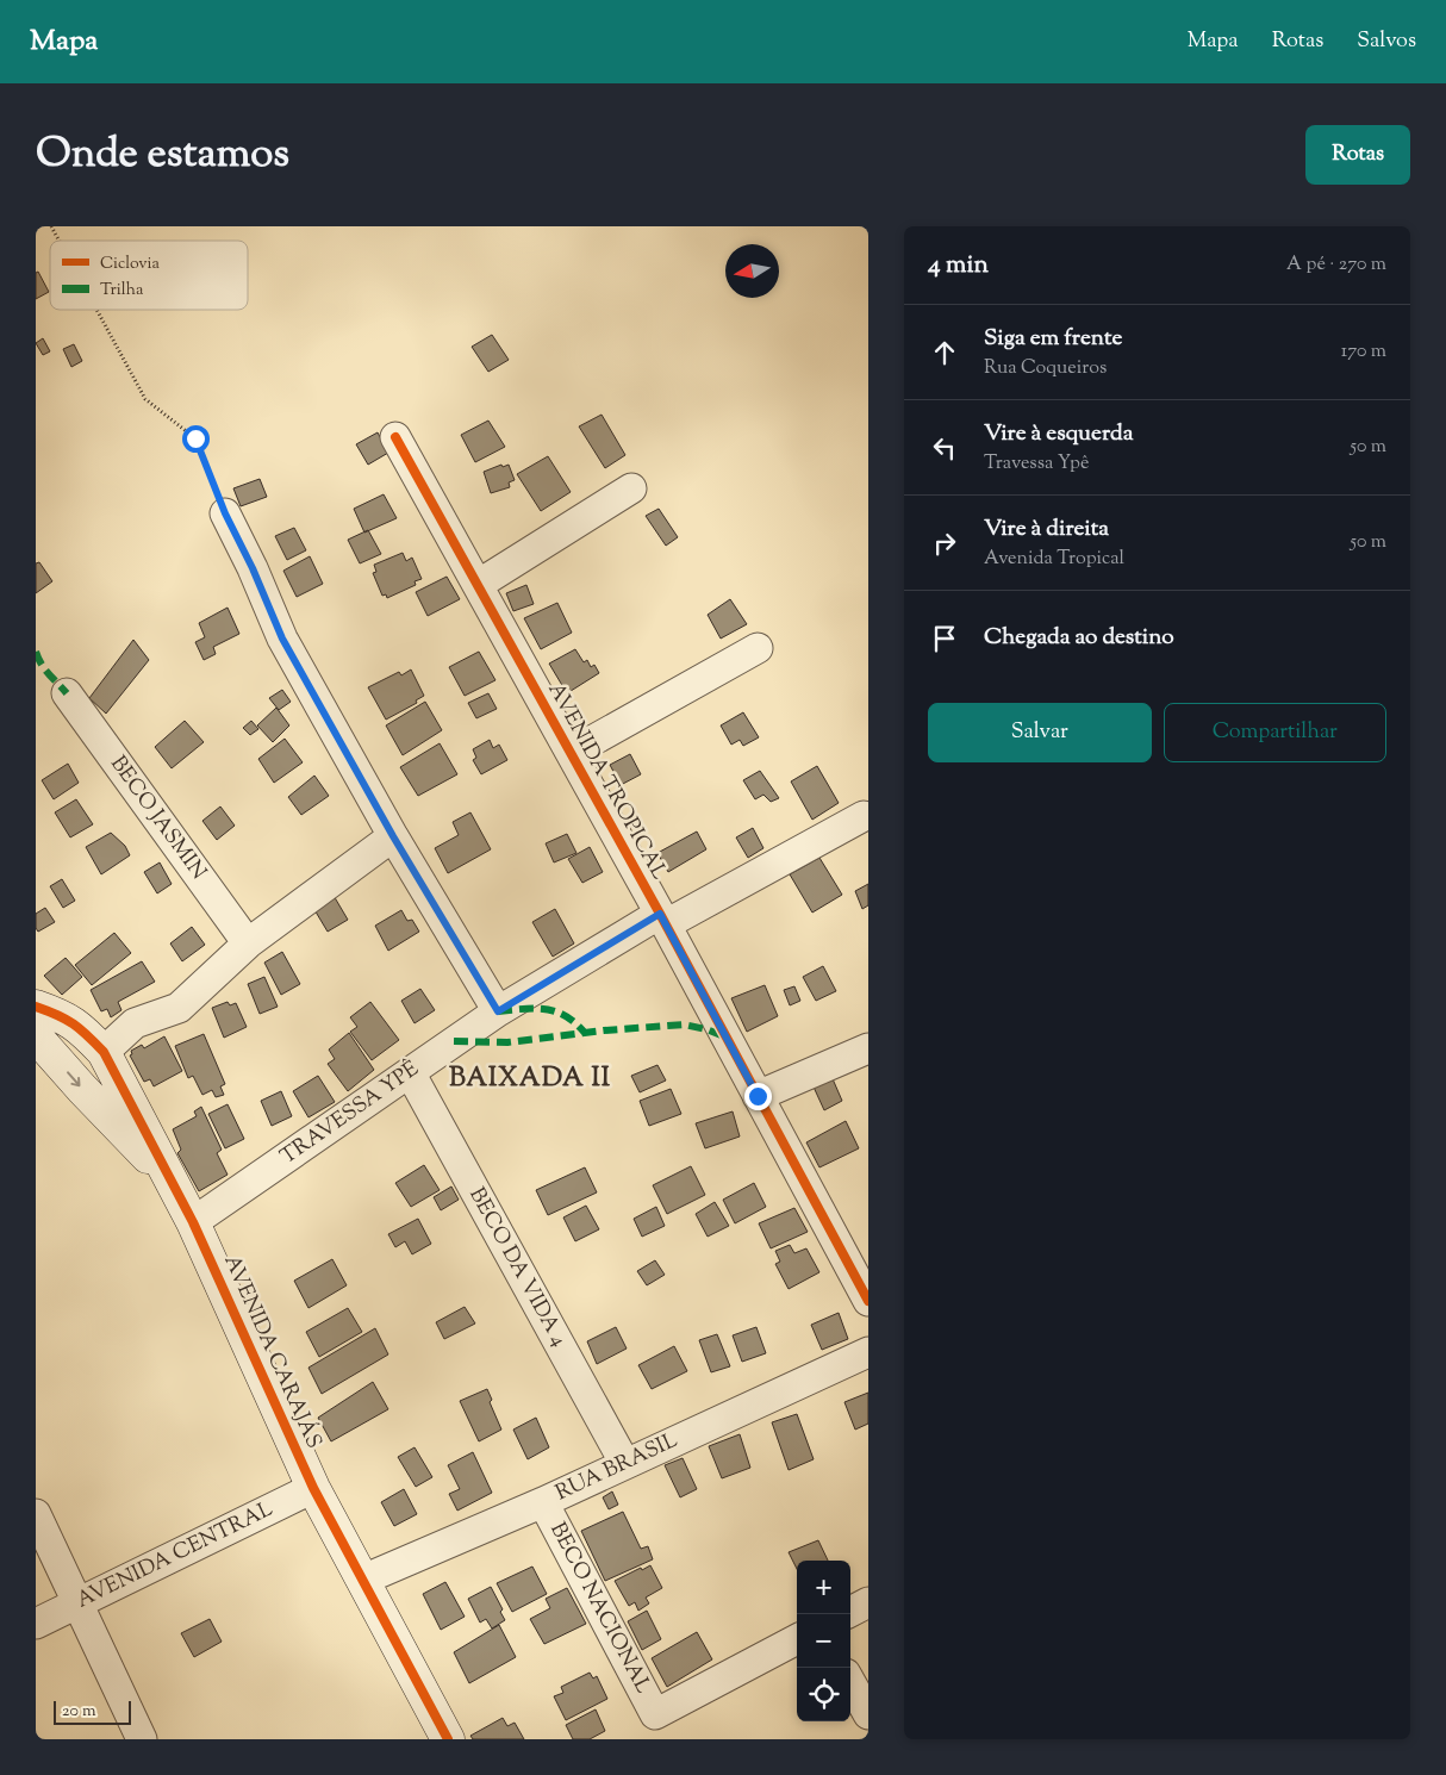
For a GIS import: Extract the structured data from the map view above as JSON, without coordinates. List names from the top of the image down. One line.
{"streets":{"street":["AVENIDA TROPICAL","BECO JASMIN","TRAVESSA YPÊ","BECO DA VIDA 4","AVENIDA CARAJÁS","RUA BRASIL","AVENIDA CENTRAL","BECO NACIONAL"]},"crossings":[["AVENIDA TROPICAL","TRAVESSA YPÊ"],["TRAVESSA YPÊ","BECO DA VIDA 4"],["TRAVESSA YPÊ","AVENIDA CARAJÁS"],["BECO DA VIDA 4","RUA BRASIL"],["AVENIDA CARAJÁS","RUA BRASIL"],["AVENIDA CARAJÁS","AVENIDA CENTRAL"],["RUA BRASIL","BECO NACIONAL"]],"districts":["BAIXADA II"],"legend":["Ciclovia","Trilha"],"scale_bar":"20 m","north":"left","page":{"header":"Mapa","nav":["Mapa","Rotas","Salvos"],"title":"Onde estamos","buttons":["Rotas",["Salvar","Compartilhar"]],"heading":["4 min","A pé · 270 m"],"list":[["Siga em frente","Rua Coqueiros","170 m"],["Vire à esquerda","Travessa Ypê","50 m"],["Vire à direita","Avenida Tropical","50 m"],"Chegada ao destino"],"map_buttons":["+","−"],"scale":"20 m"}}
